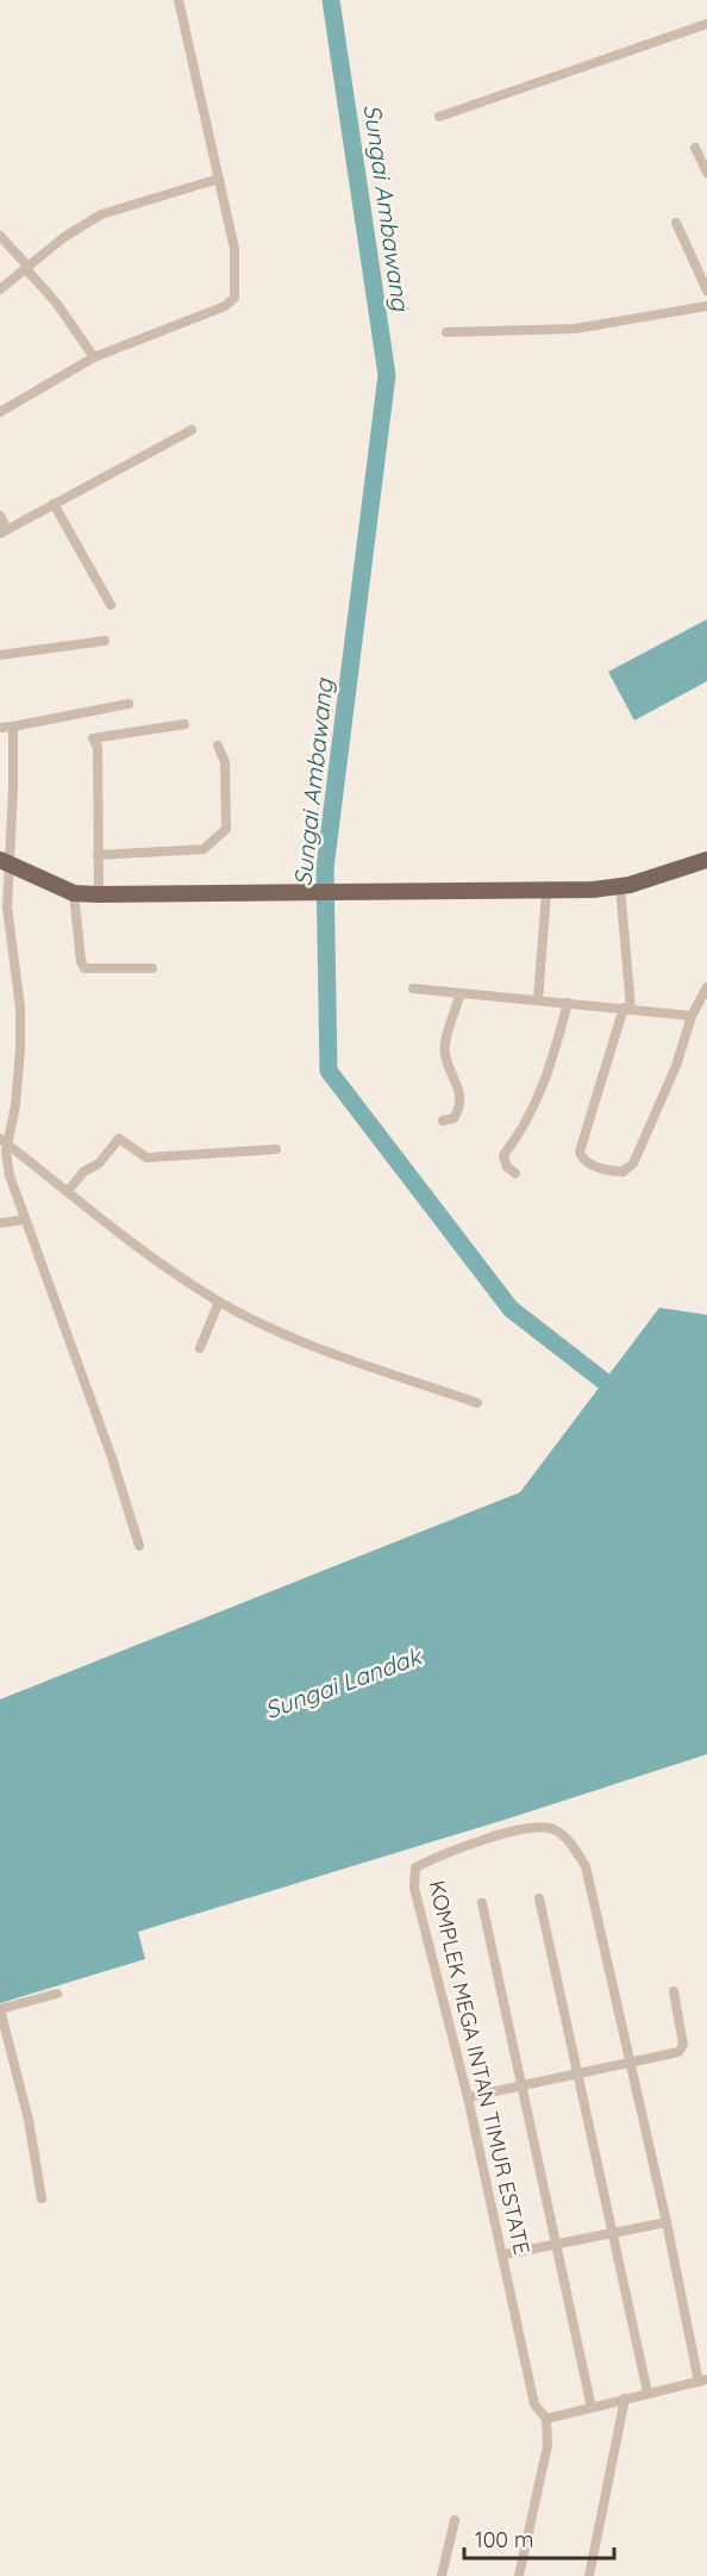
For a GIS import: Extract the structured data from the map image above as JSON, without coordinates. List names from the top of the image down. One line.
{"streets":{"street":["KOMPLEK MEGA INTAN TIMUR ESTATE"]},"water":["Sungai Ambawang","Sungai Landak"],"scale_bar":"100 m"}
